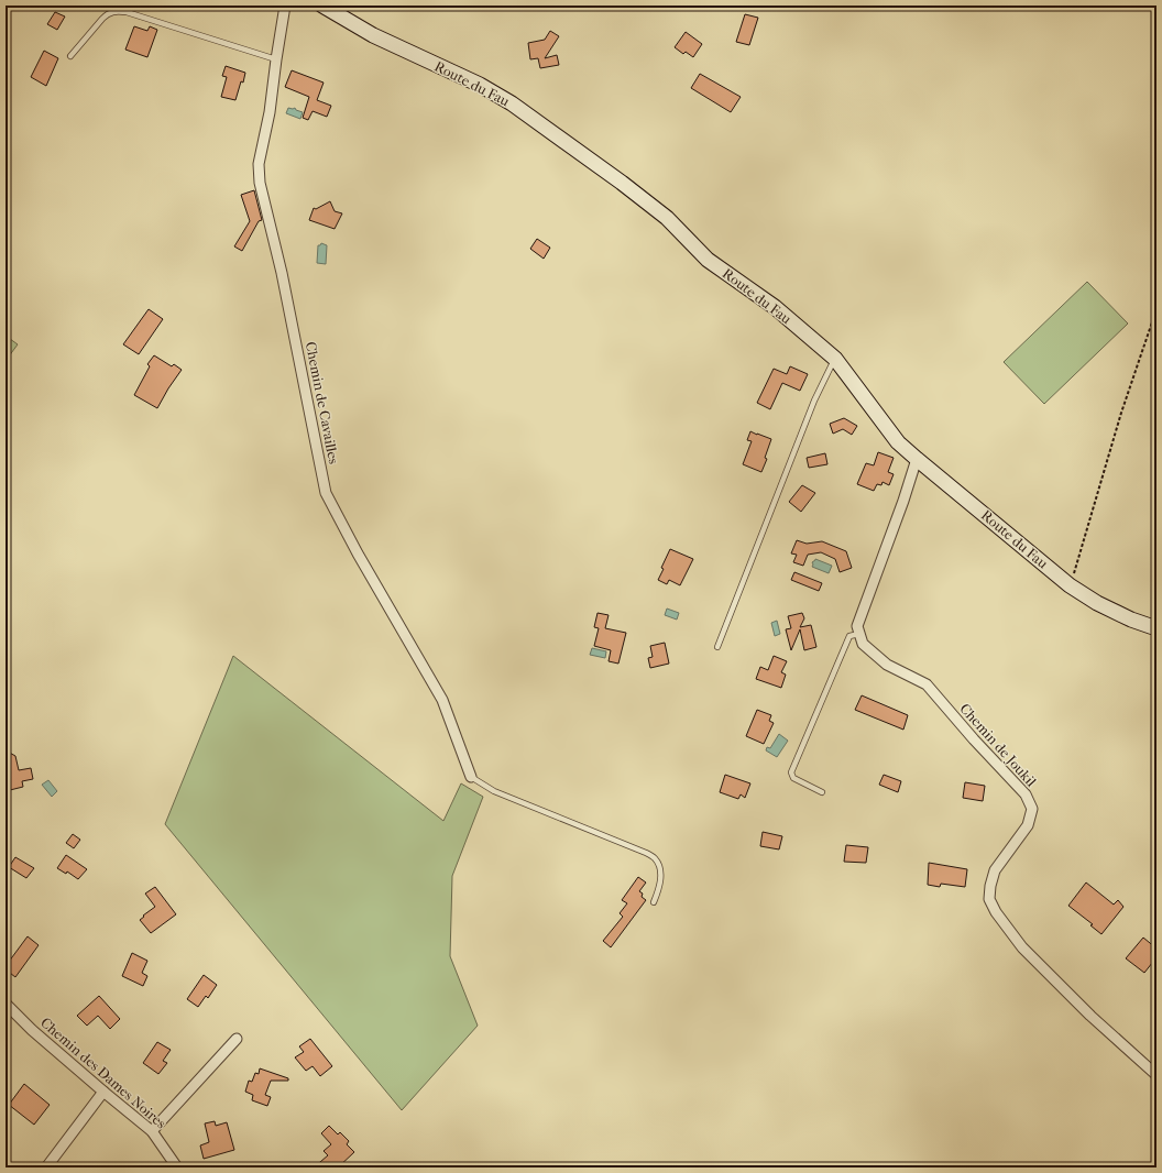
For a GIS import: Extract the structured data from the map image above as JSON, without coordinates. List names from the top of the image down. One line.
{"streets":{"street":["Route du Fau","Chemin de Cavailles","Chemin de Joukil","Chemin des Dames Noires"]}}
